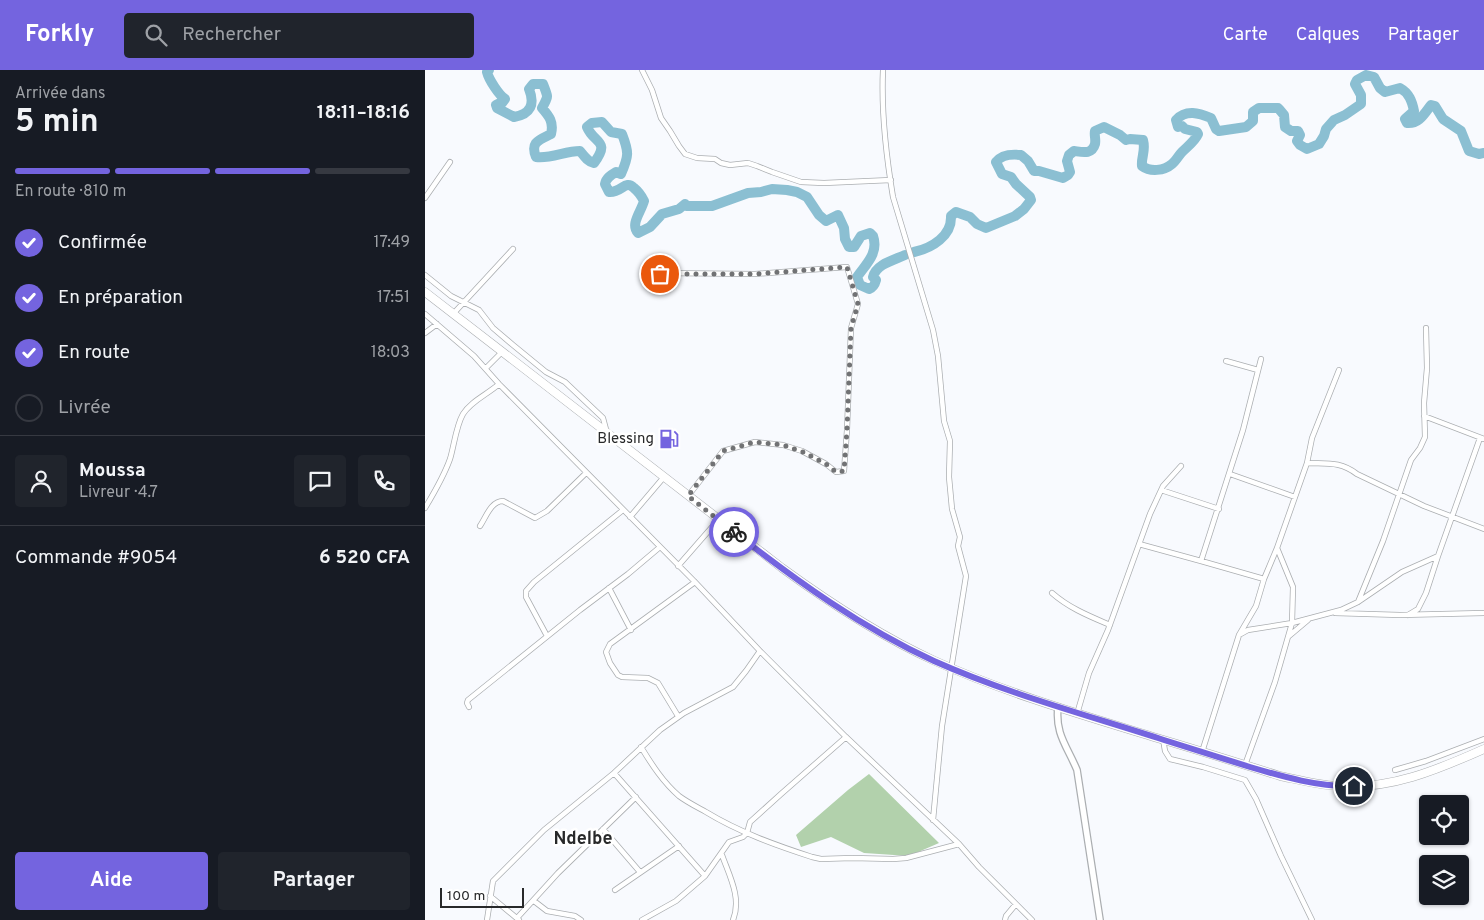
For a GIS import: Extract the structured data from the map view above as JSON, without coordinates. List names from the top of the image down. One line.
{"districts":["Ndelbe"],"places":{"fuel station":["Blessing"]},"scale_bar":"100 m","page":{"header":"Forkly","search":"Rechercher","nav":["Carte","Calques","Partager"],"heading":["5 min","Arrivée dans","18:11–18:16"],"panel":["Moussa","Livreur · 4.7","Commande #9054","6 520 CFA"],"bar":"En route · 810 m","list":[["Confirmée","17:49"],["En préparation","17:51"],["En route","18:03"],"Livrée"],"buttons":["Aide","Partager"],"scale":"100 m"}}
